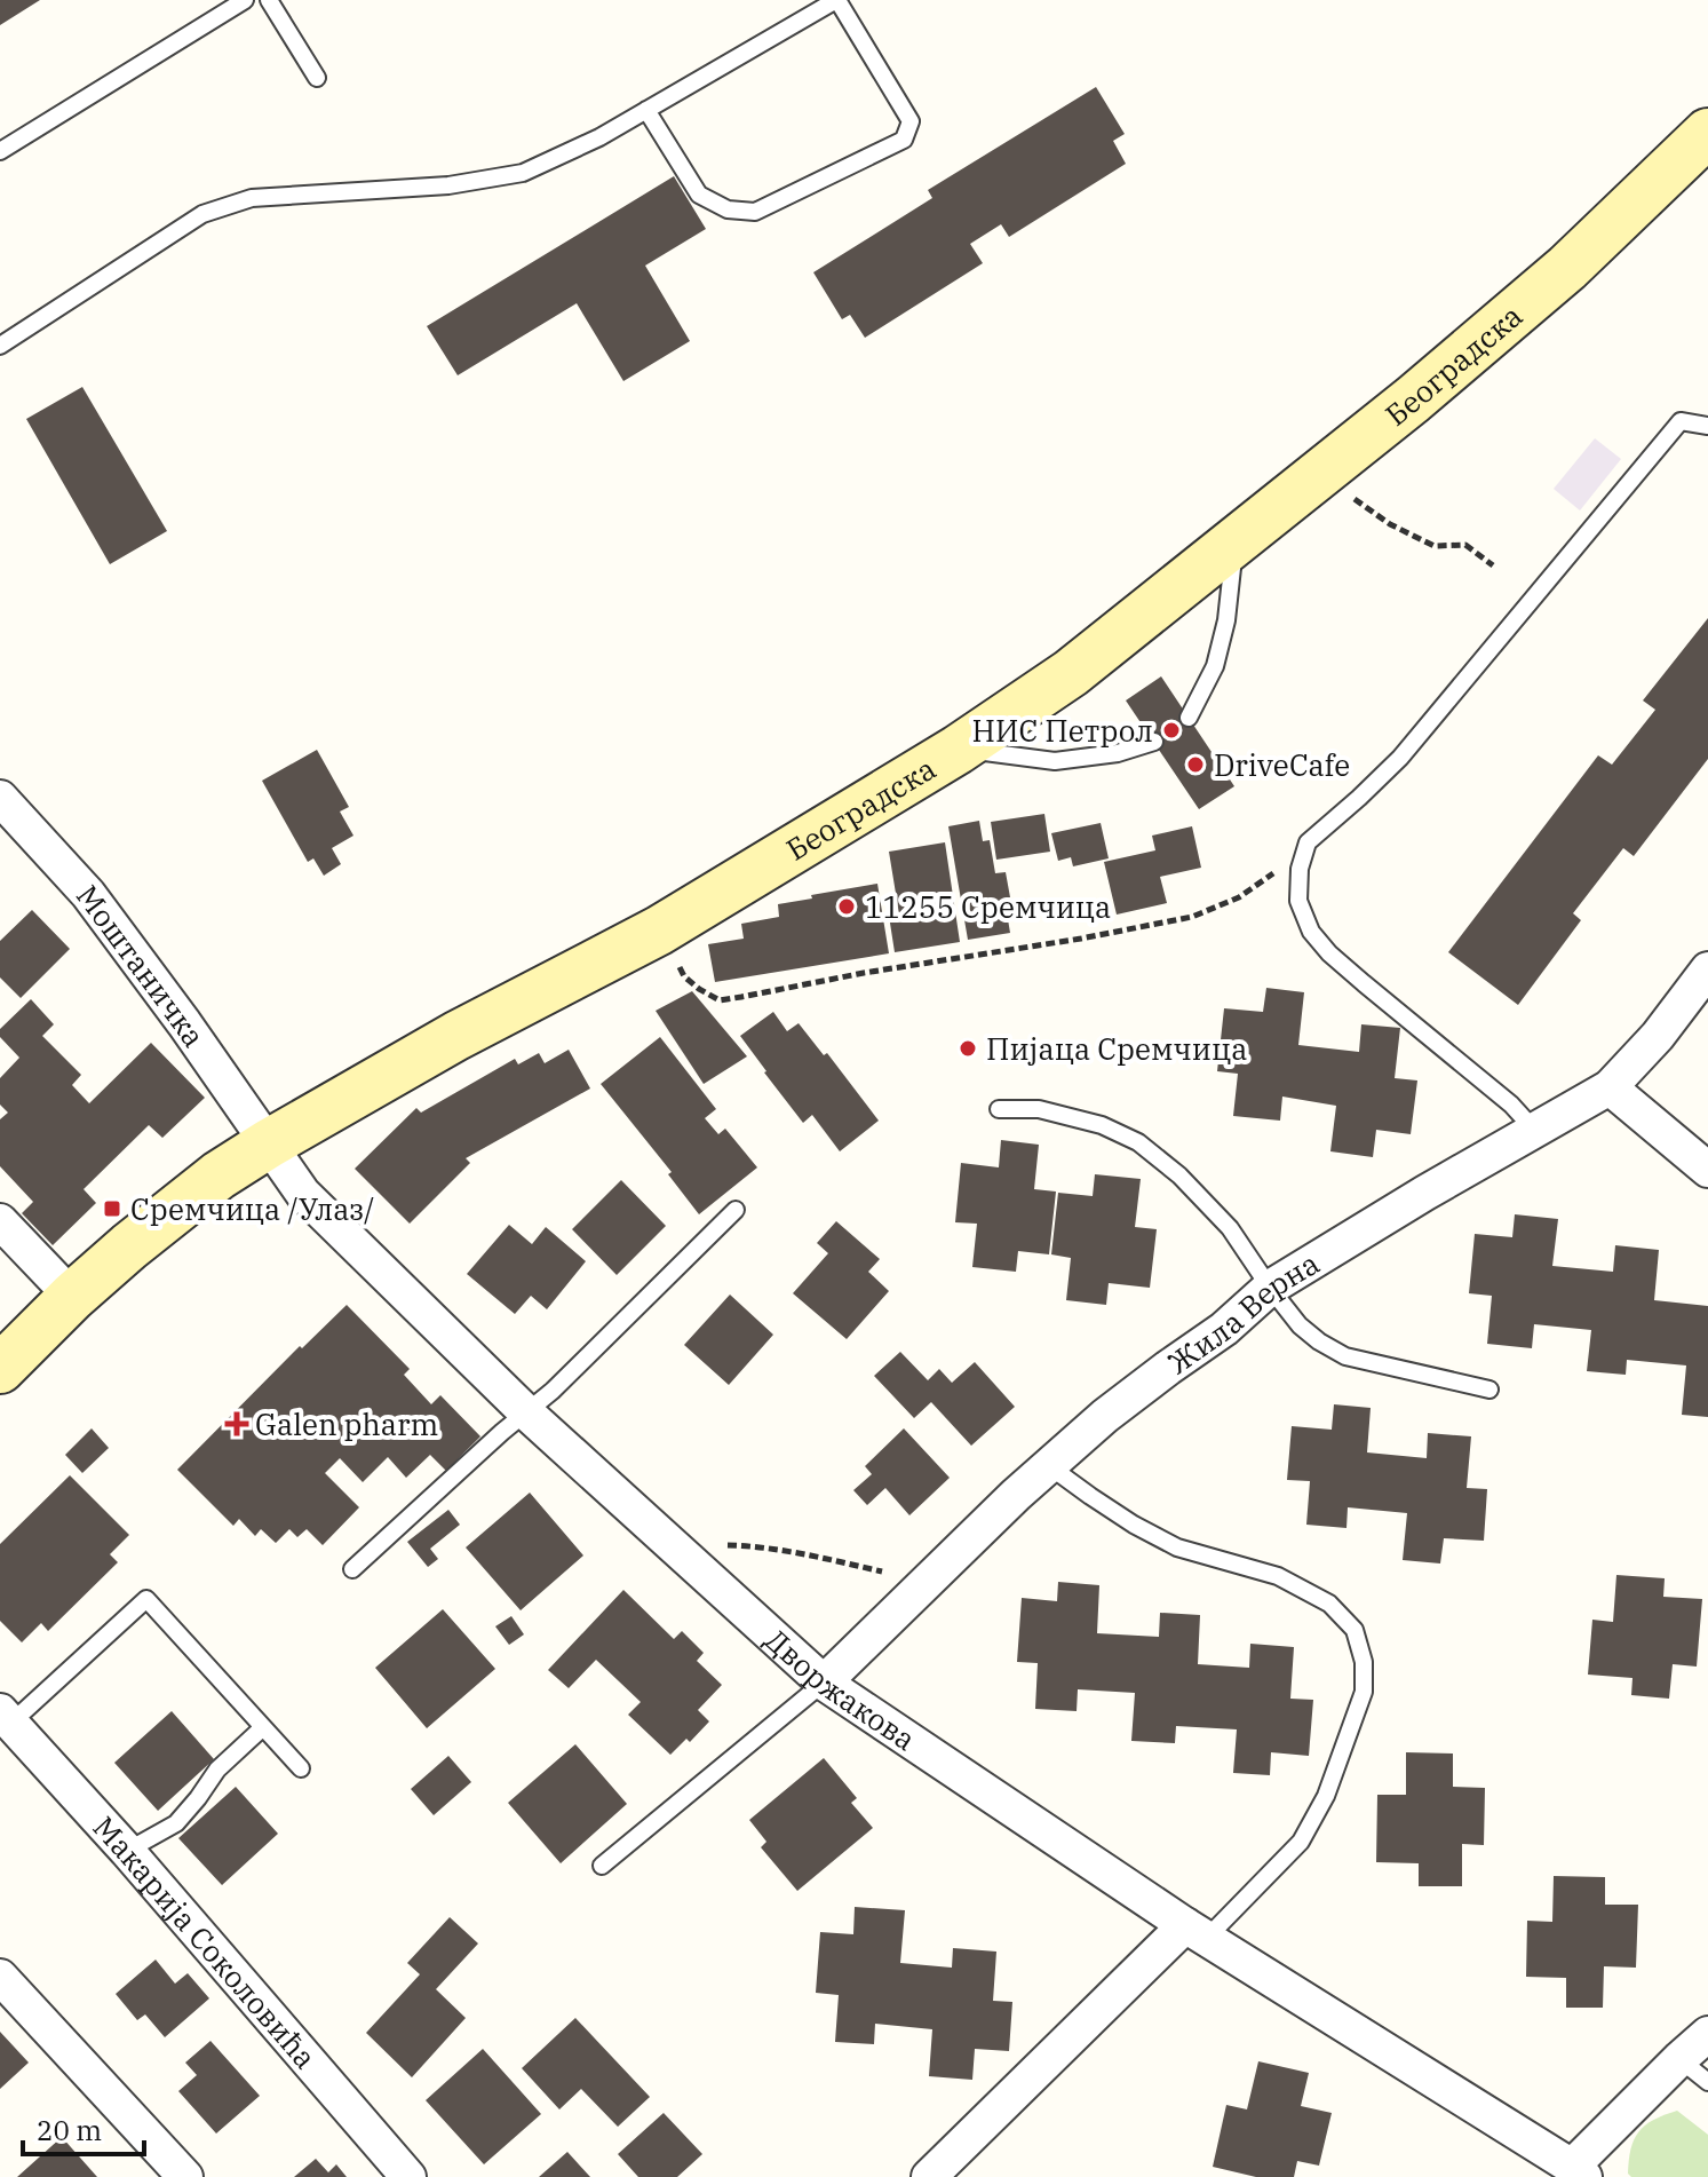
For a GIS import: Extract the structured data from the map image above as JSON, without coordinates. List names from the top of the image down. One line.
{"streets":{"main road":["Београдска"],"street":["Моштаничка","Жила Верна","Дворжакова","Макарија Соколовића"]},"crossings":[["Београдска","Моштаничка"],["Београдска","Дворжакова"],["Моштаничка","Дворжакова"],["Жила Верна","Дворжакова"]],"places":{"other":["НИС Петрол","DriveCafe","11255 Сремчица","Пијаца Сремчица"],"transit":["Сремчица /Улаз/"],"health":["Galen pharm"]},"scale_bar":"20 m"}
